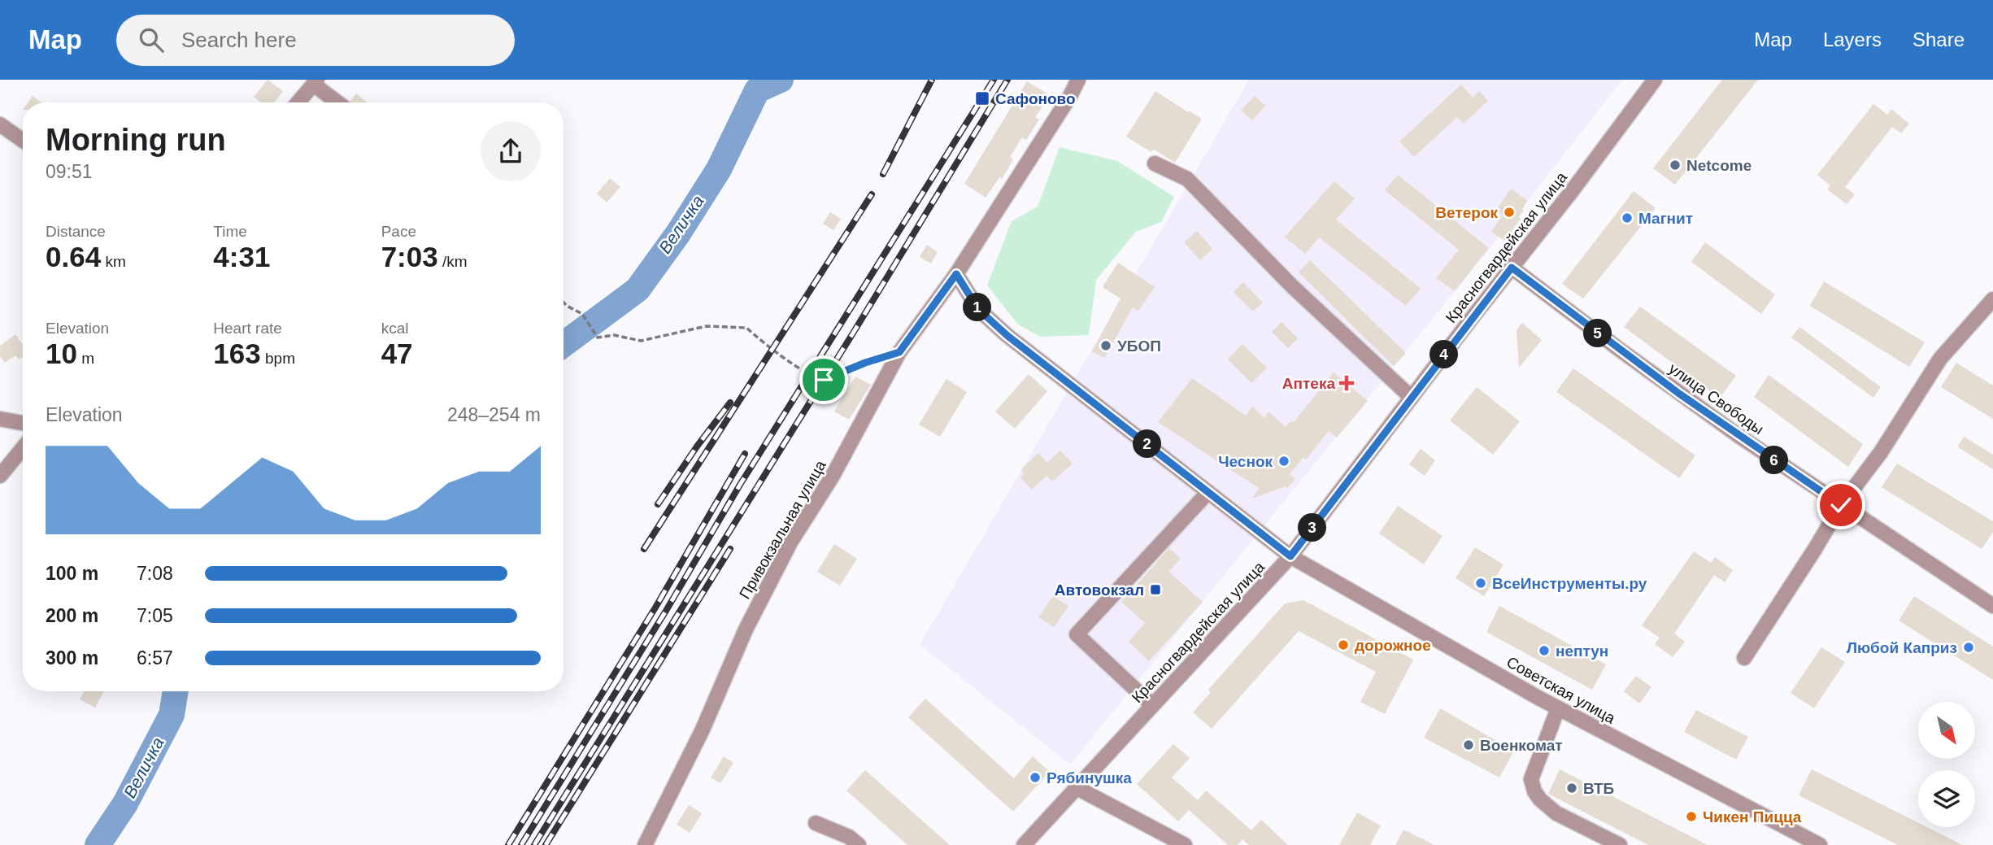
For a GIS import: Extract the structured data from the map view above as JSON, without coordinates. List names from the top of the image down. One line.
{"streets":{"street":["Красногвардейская улица","улица Свободы","Привокзальная улица","Советская улица"]},"crossings":[["Красногвардейская улица","улица Свободы"],["Красногвардейская улица","Советская улица"]],"water":["Величка"],"places":{"transit":["Сафоново","Автовокзал"],"other":["Netcome","Ветерок","Магнит","УБОП","Чеснок","ВсеИнструменты.ру","дорожное","Любой Каприз","нептун","Военкомат","Рябинушка","ВТБ","Чикен Пицца"],"health":["Аптека"]},"north":"bottom right","page":{"header":"Map","search":"Search here","nav":["Map","Layers","Share"],"heading":["Morning run","09:51"],"stats":[["Distance","0.64 km"],["Time","4:31"],["Pace","7:03 /km"],["Elevation","10 m"],["Heart rate","163 bpm"],["kcal","47"]],"pins":["1","5","4","2","6","3"],"chart":["Elevation","248–254 m"],"list":[{"name":"100 m","note":"7:08"},{"name":"200 m","note":"7:05"},{"name":"300 m","note":"6:57"}]}}
